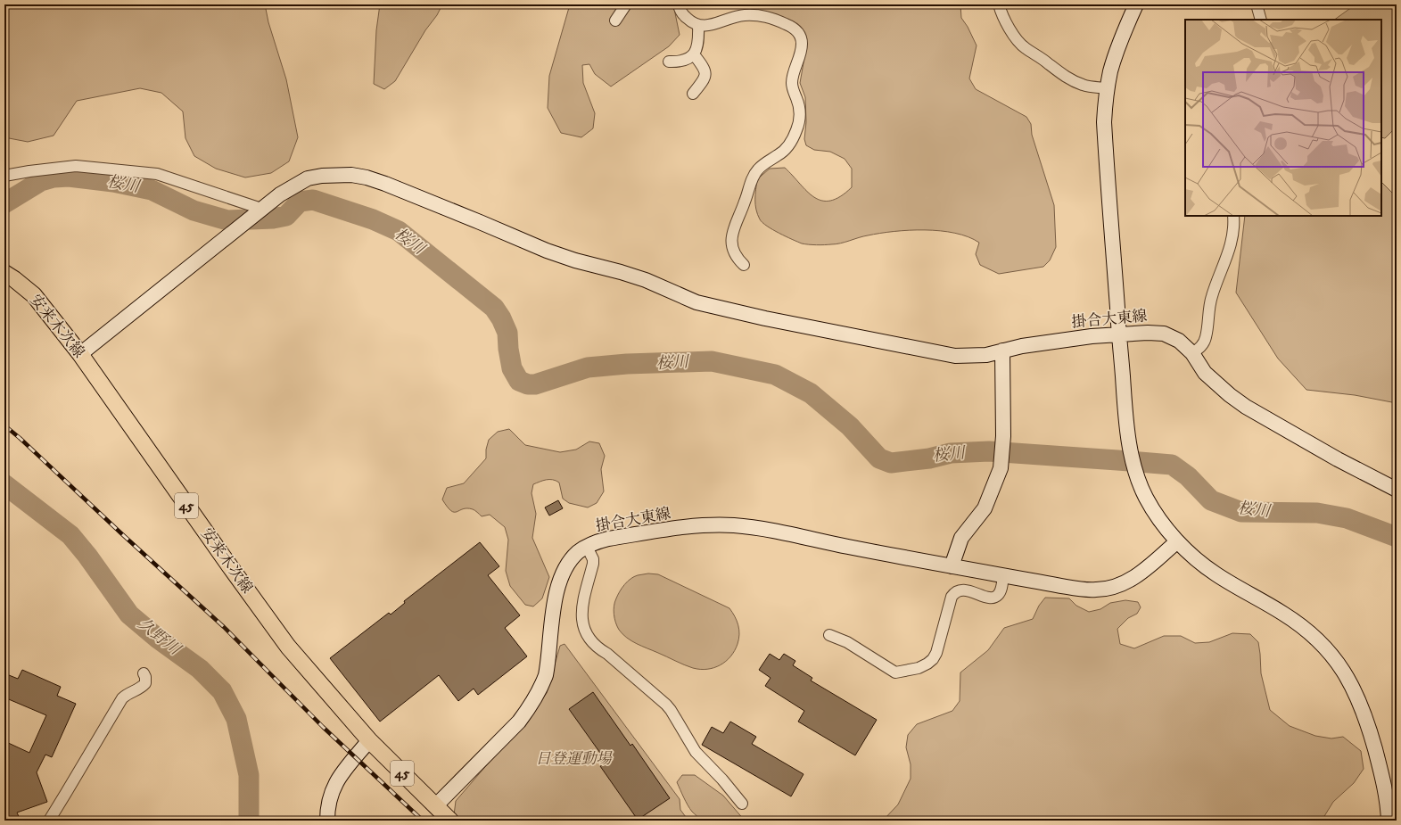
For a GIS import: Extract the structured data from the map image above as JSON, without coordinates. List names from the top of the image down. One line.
{"streets":{"main road":["安来木次線","45"],"street":["掛合大東線"]},"crossings":[["掛合大東線","安来木次線"]],"water":["桜川","久野川"],"parks":["日登運動場"]}
